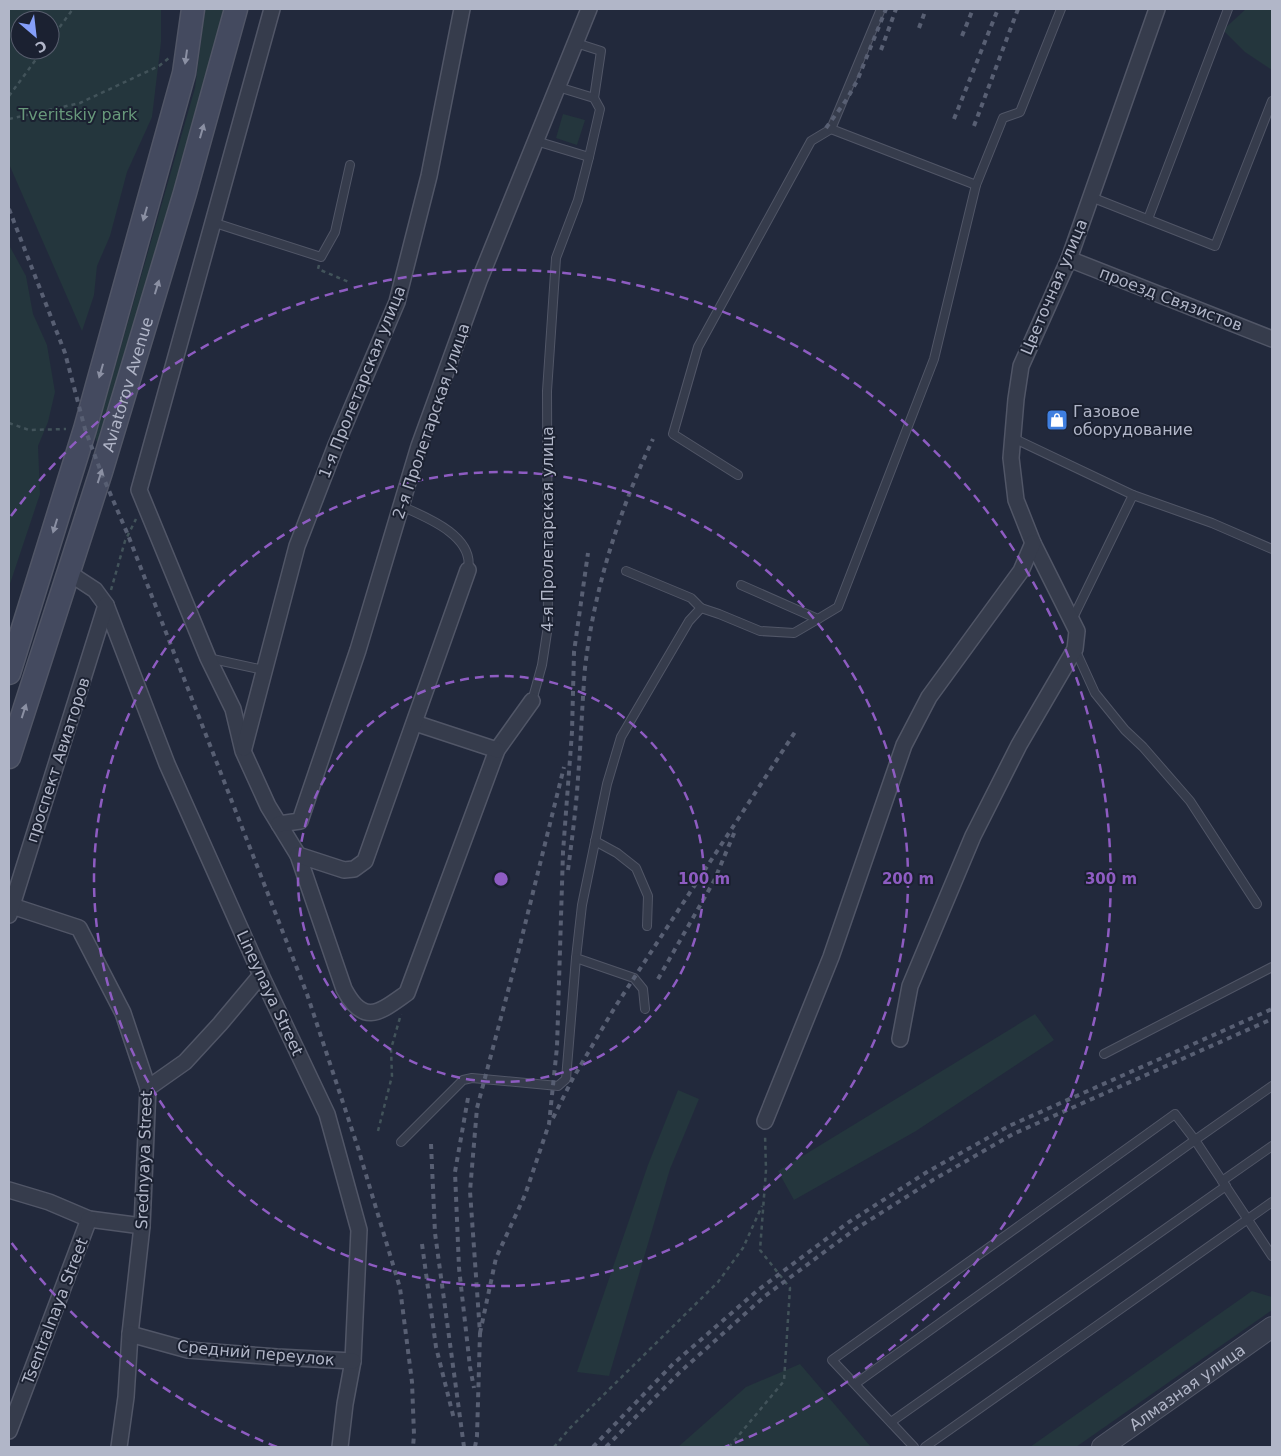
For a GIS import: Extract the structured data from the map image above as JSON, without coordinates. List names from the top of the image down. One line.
{"streets":{"main road":["Aviatorov Avenue"],"street":["Цветочная улица","проезд Связистов","1-я Пролетарская улица","2-я Пролетарская улица","4-я Пролетарская улица","проспект Авиаторов","Lineynaya Street","Srednyaya Street","Tsentralnaya Street","Средний переулок","Алмазная улица"]},"crossings":[["Цветочная улица","проезд Связистов"],["Aviatorov Avenue","Lineynaya Street"],["2-я Пролетарская улица","4-я Пролетарская улица"],["проспект Авиаторов","Lineynaya Street"],["проспект Авиаторов","Srednyaya Street"],["Lineynaya Street","Средний переулок"],["Srednyaya Street","Средний переулок"]],"parks":["Tveritskiy park"],"places":{"shop":["Газовое оборудование"]},"north":"bottom right","rings":["100 m","200 m","300 m"]}
